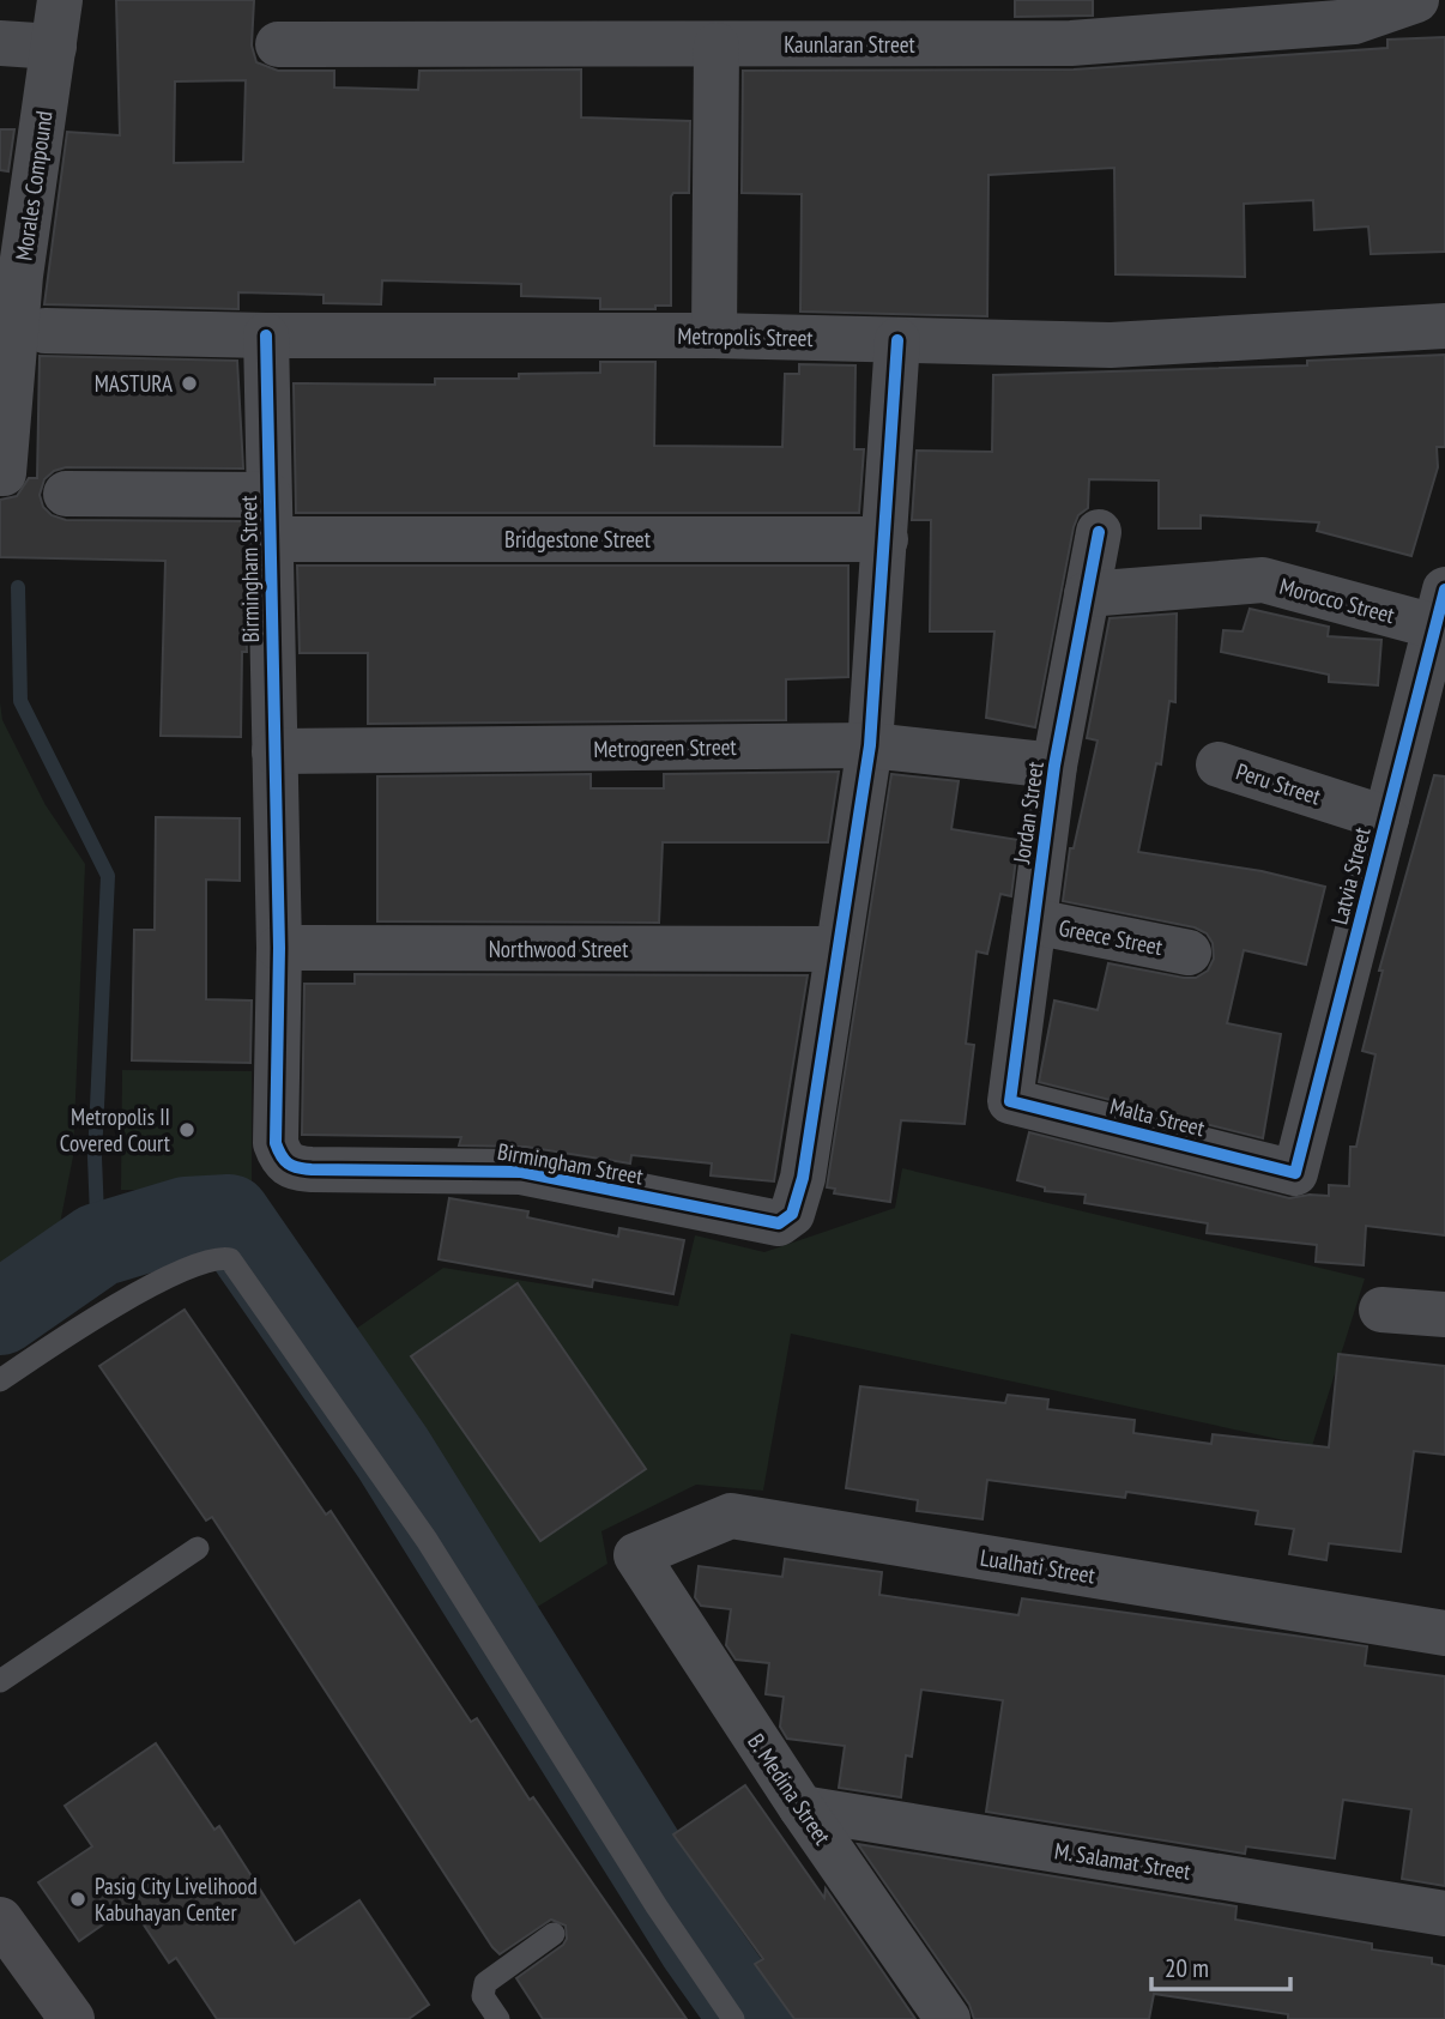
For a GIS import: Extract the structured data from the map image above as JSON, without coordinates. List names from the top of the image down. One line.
{"streets":{"street":["Kaunlaran Street","Morales Compound","Metropolis Street","Bridgestone Street","Birmingham Street","Morocco Street","Metrogreen Street","Peru Street","Jordan Street","Latvia Street","Greece Street","Northwood Street","Malta Street","Lualhati Street","B. Medina Street","M. Salamat Street"]},"crossings":[["Metropolis Street","Birmingham Street"],["Bridgestone Street","Birmingham Street"],["Birmingham Street","Metrogreen Street"],["Birmingham Street","Northwood Street"],["Morocco Street","Jordan Street"],["Morocco Street","Latvia Street"],["Metrogreen Street","Jordan Street"],["Peru Street","Latvia Street"],["Jordan Street","Greece Street"],["Jordan Street","Malta Street"],["Latvia Street","Malta Street"],["Lualhati Street","B. Medina Street"],["B. Medina Street","M. Salamat Street"]],"places":["MASTURA","Metropolis II Covered Court","Pasig City Livelihood Kabuhayan Center"],"scale_bar":"20 m"}
